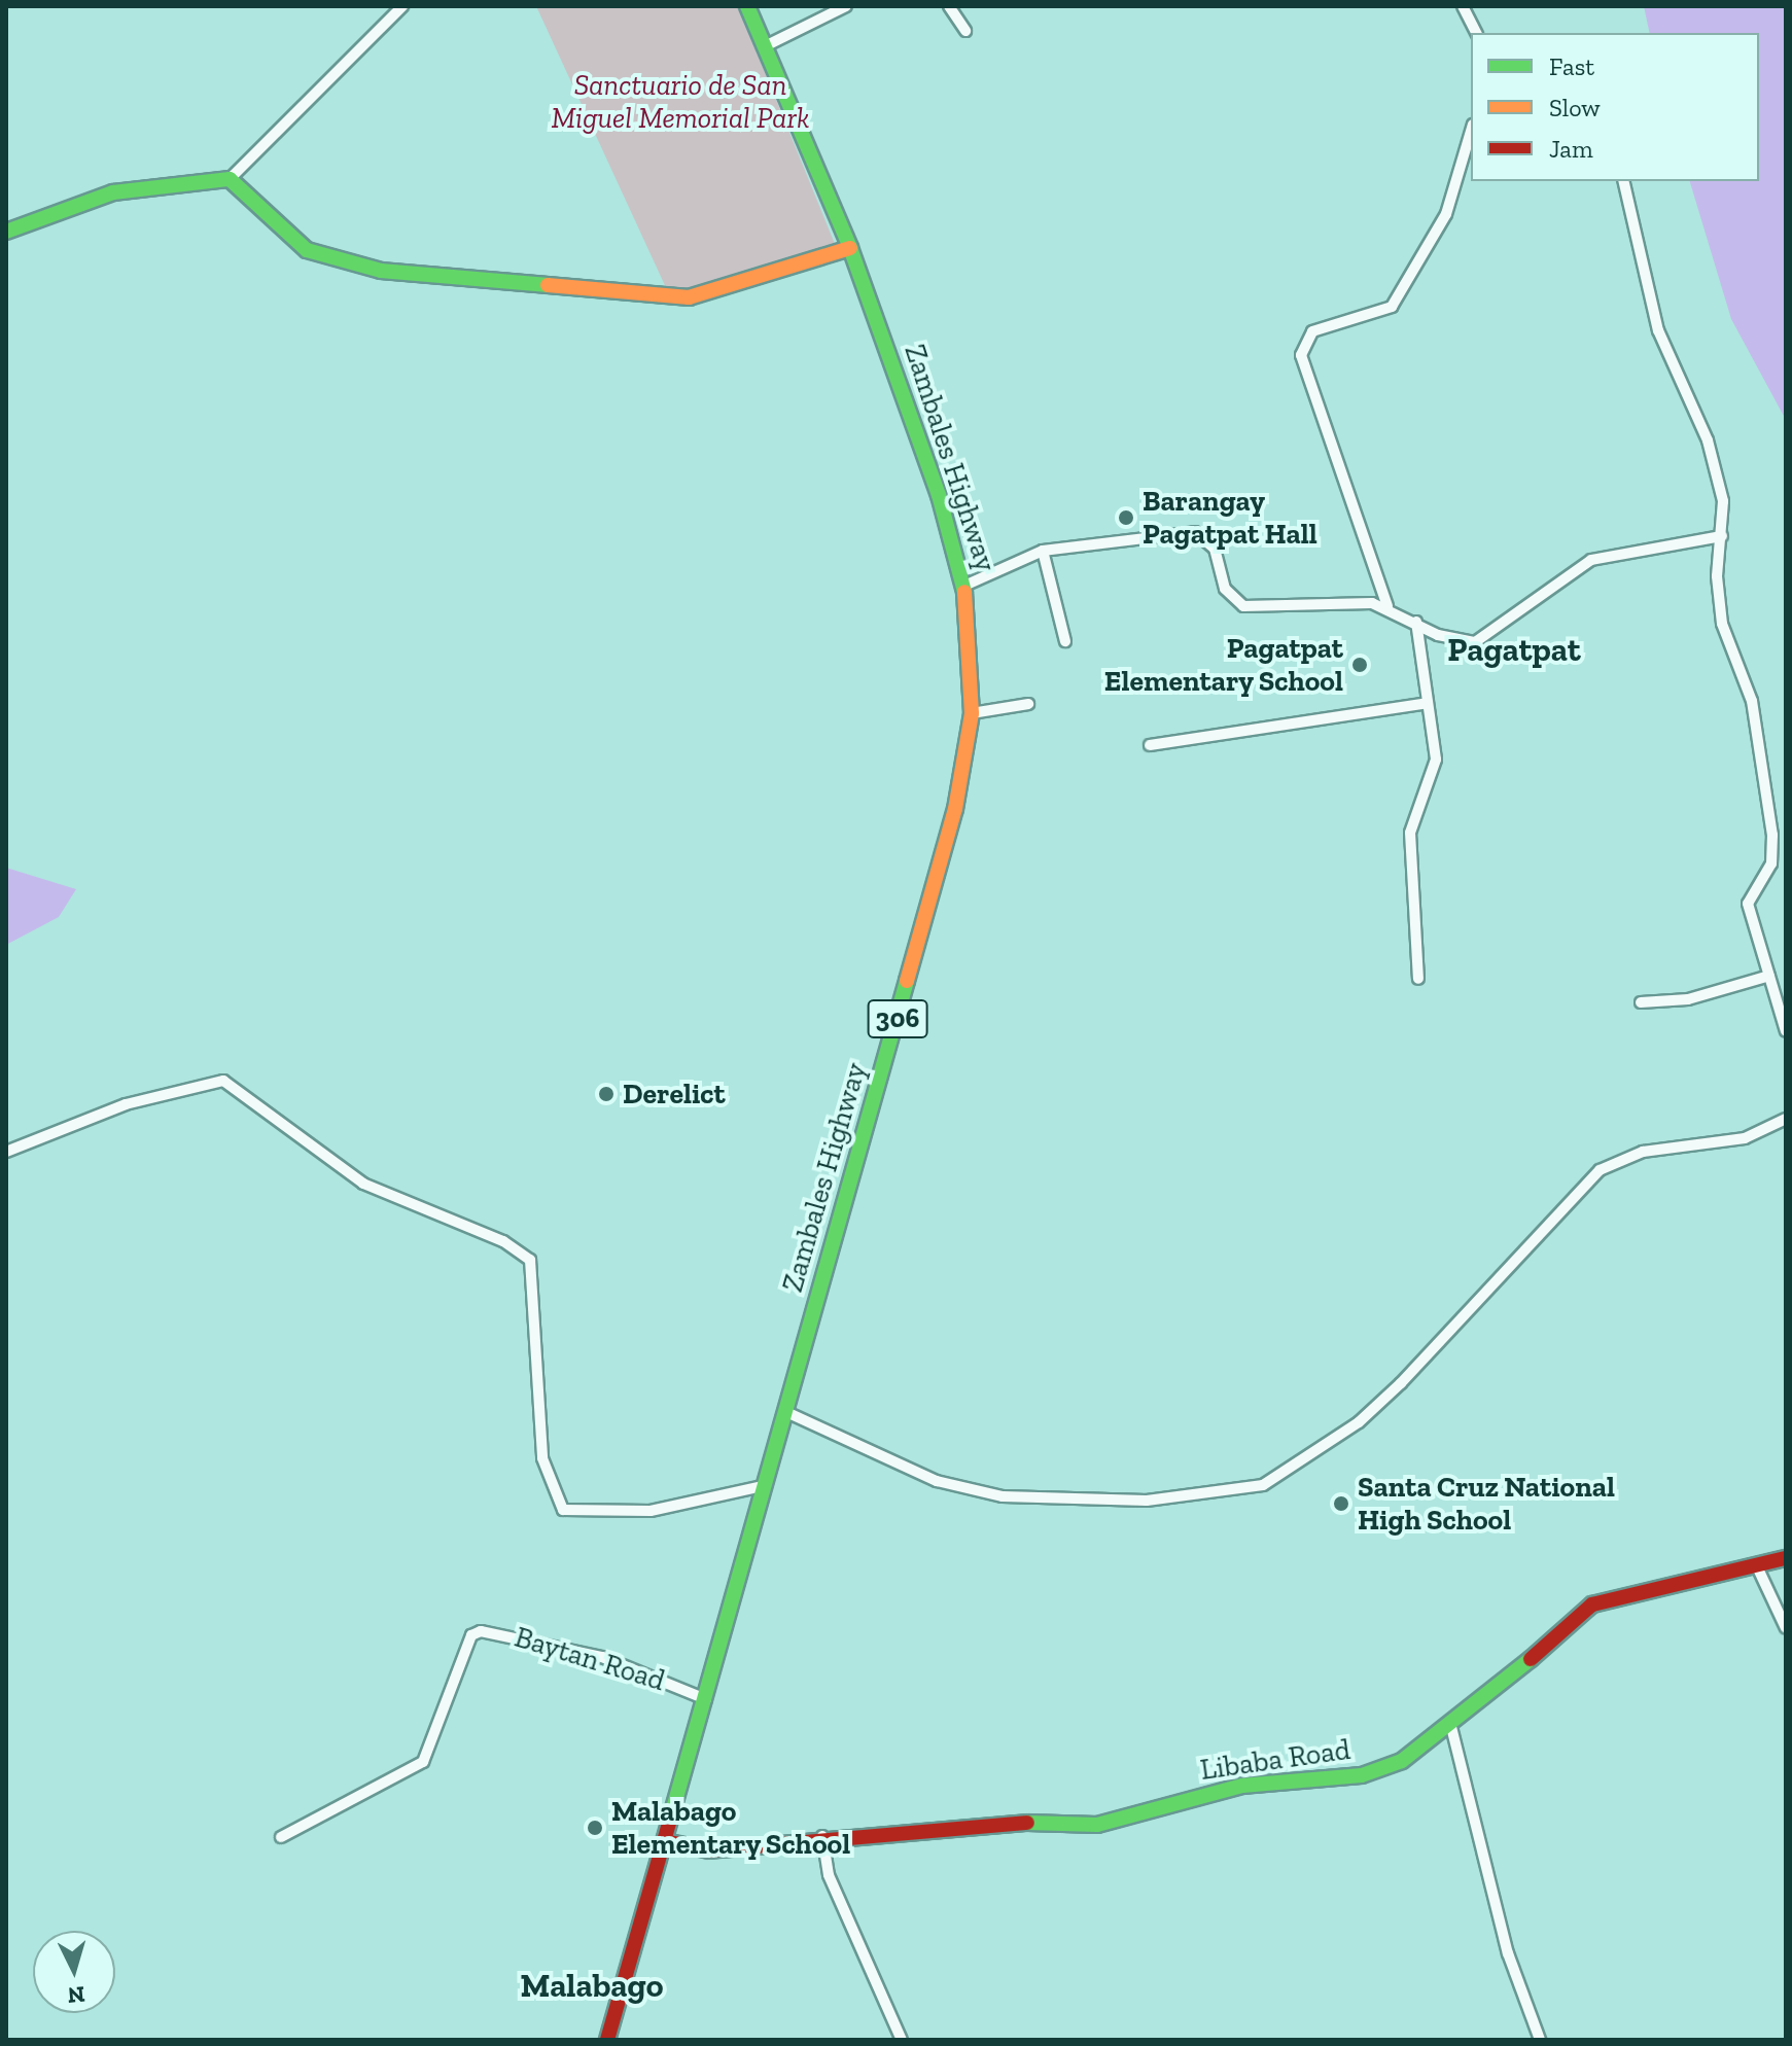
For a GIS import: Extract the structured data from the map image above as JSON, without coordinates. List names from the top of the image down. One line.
{"streets":{"main road":["Zambales Highway","306","Libaba Road"],"street":["Baytan Road"]},"crossings":[["Zambales Highway","Baytan Road"],["Zambales Highway","Libaba Road"]],"districts":["Pagatpat","Malabago"],"parks":["Sanctuario de San Miguel Memorial Park"],"places":["Barangay Pagatpat Hall","Pagatpat Elementary School","Derelict","Santa Cruz National High School","Malabago Elementary School"],"legend":["Fast","Slow","Jam"],"north":"bottom"}
